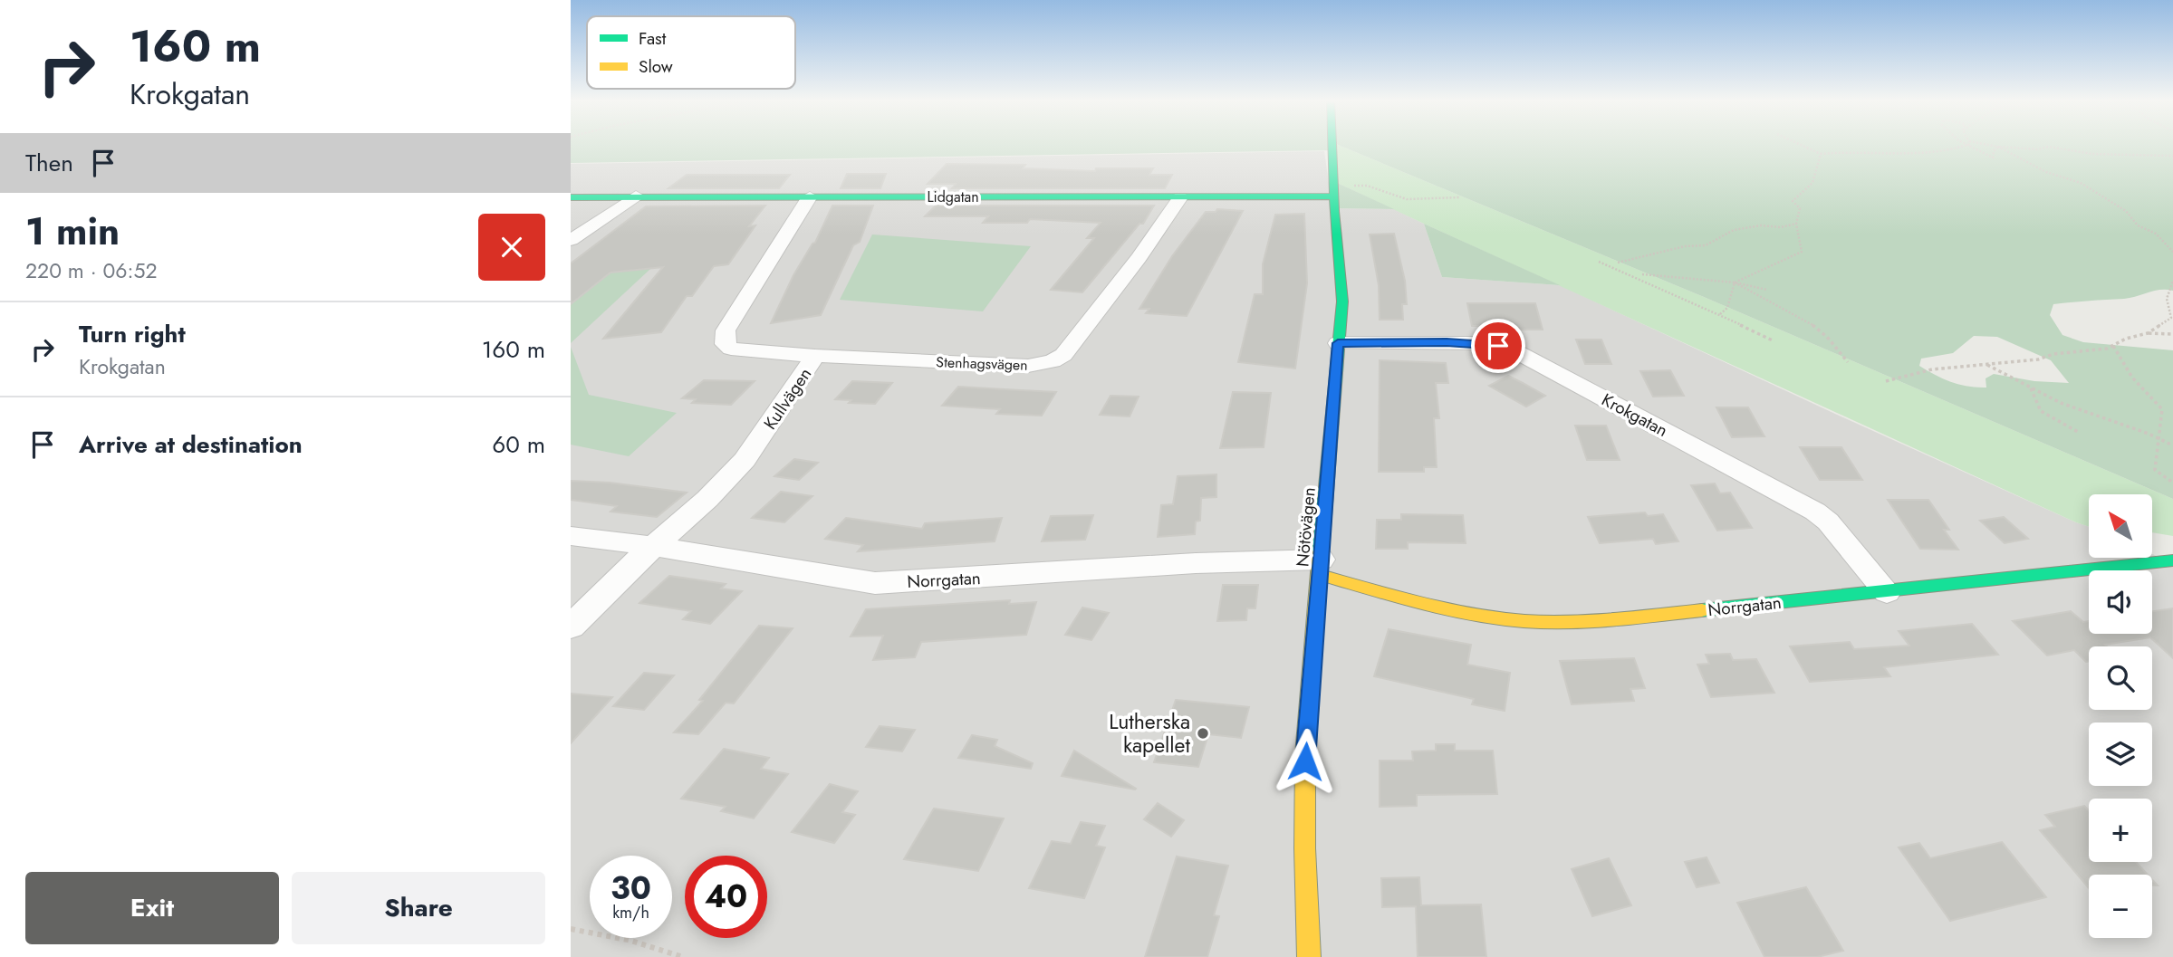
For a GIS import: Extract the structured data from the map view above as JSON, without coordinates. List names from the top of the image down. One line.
{"streets":{"street":["Lidgatan","Stenhagsvägen","Kullvägen","Krokgatan","Nötövägen","Norrgatan"]},"crossings":[["Lidgatan","Stenhagsvägen"],["Lidgatan","Kullvägen"],["Lidgatan","Nötövägen"],["Stenhagsvägen","Kullvägen"],["Kullvägen","Norrgatan"],["Krokgatan","Nötövägen"],["Krokgatan","Norrgatan"],["Nötövägen","Norrgatan"]],"places":["Lutherska kapellet"],"legend":["Fast","Slow"],"north":"top left","page":{"turn":["160 m","Krokgatan"],"then":"Then","heading":["1 min","220 m · 06:52"],"list":[{"name":"Turn right","note":"Krokgatan","value":"160 m"},{"name":"Arrive at destination","value":"60 m"}],"map_buttons":["+","−"],"speed":"30 km/h","limit":"40","buttons":["Exit","Share"]}}
